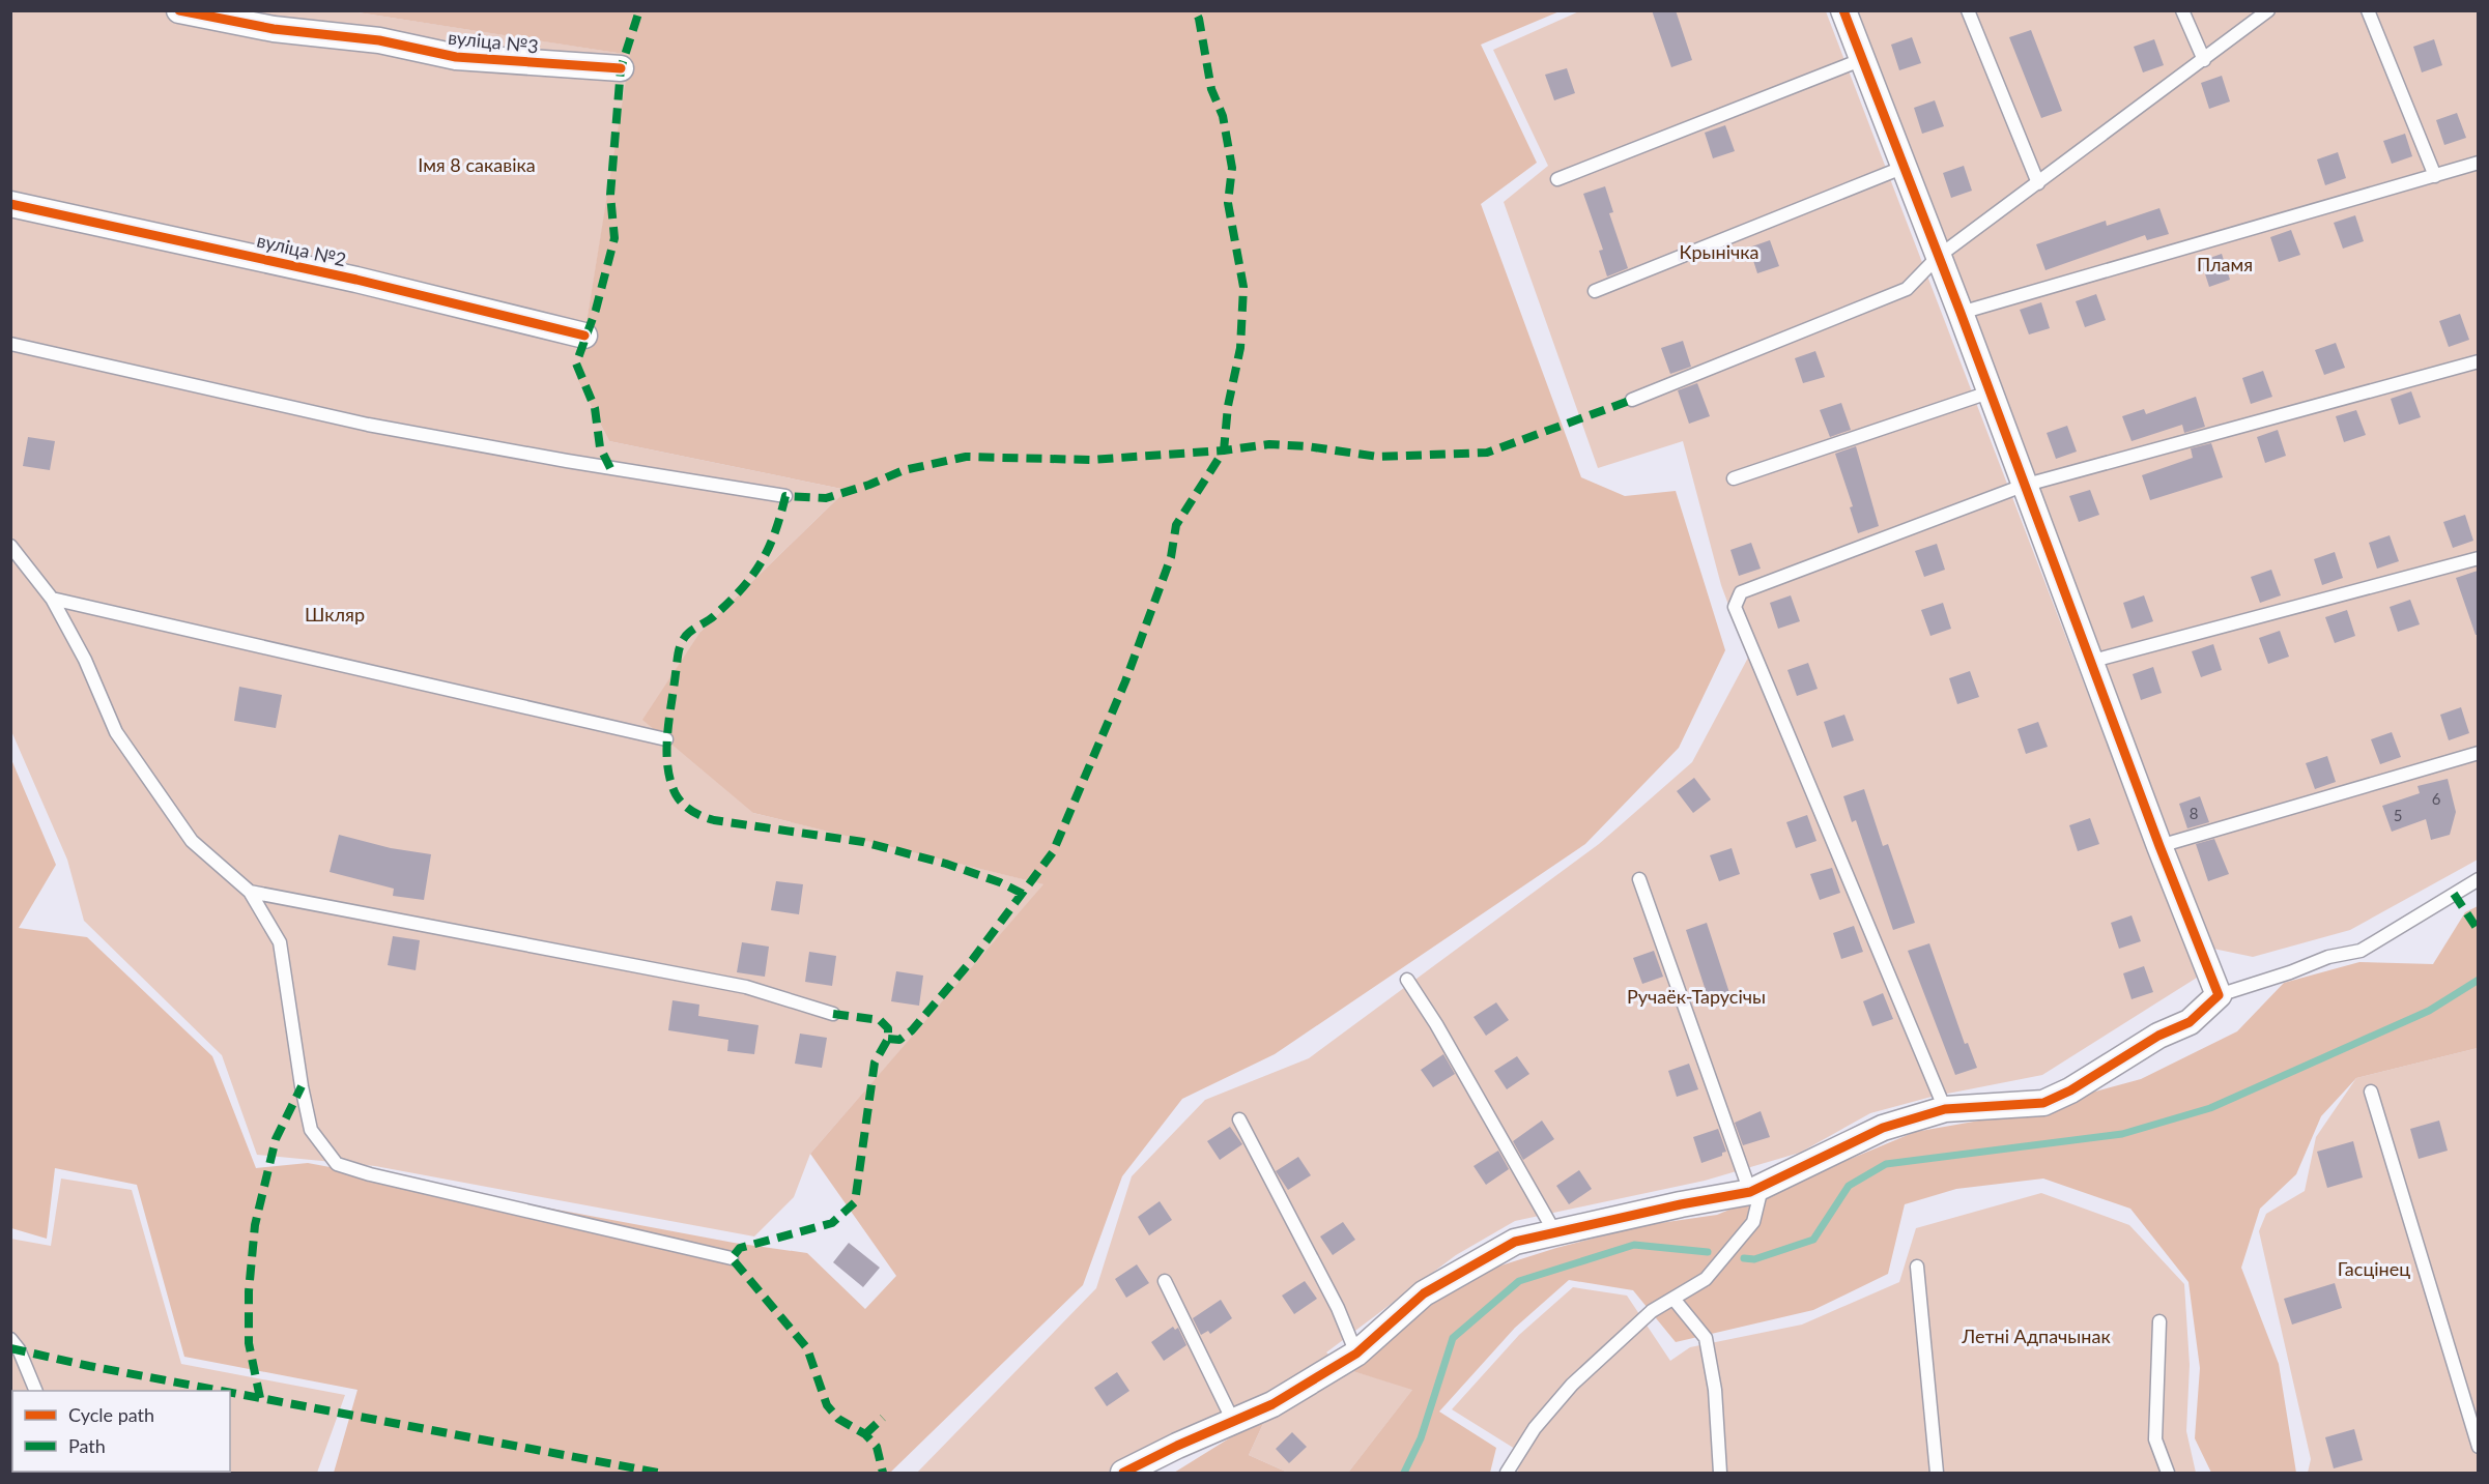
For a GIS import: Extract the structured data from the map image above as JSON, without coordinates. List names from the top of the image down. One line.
{"streets":{"street":["вуліца №3","вуліца №2"]},"parks":["Імя 8 сакавіка","Крынічка","Пламя","Шкляр","Ручаёк-Тарусічы","Гасцінец","Летні Адпачынак"],"house_numbers":["6","8","5"],"legend":["Cycle path","Path"]}
